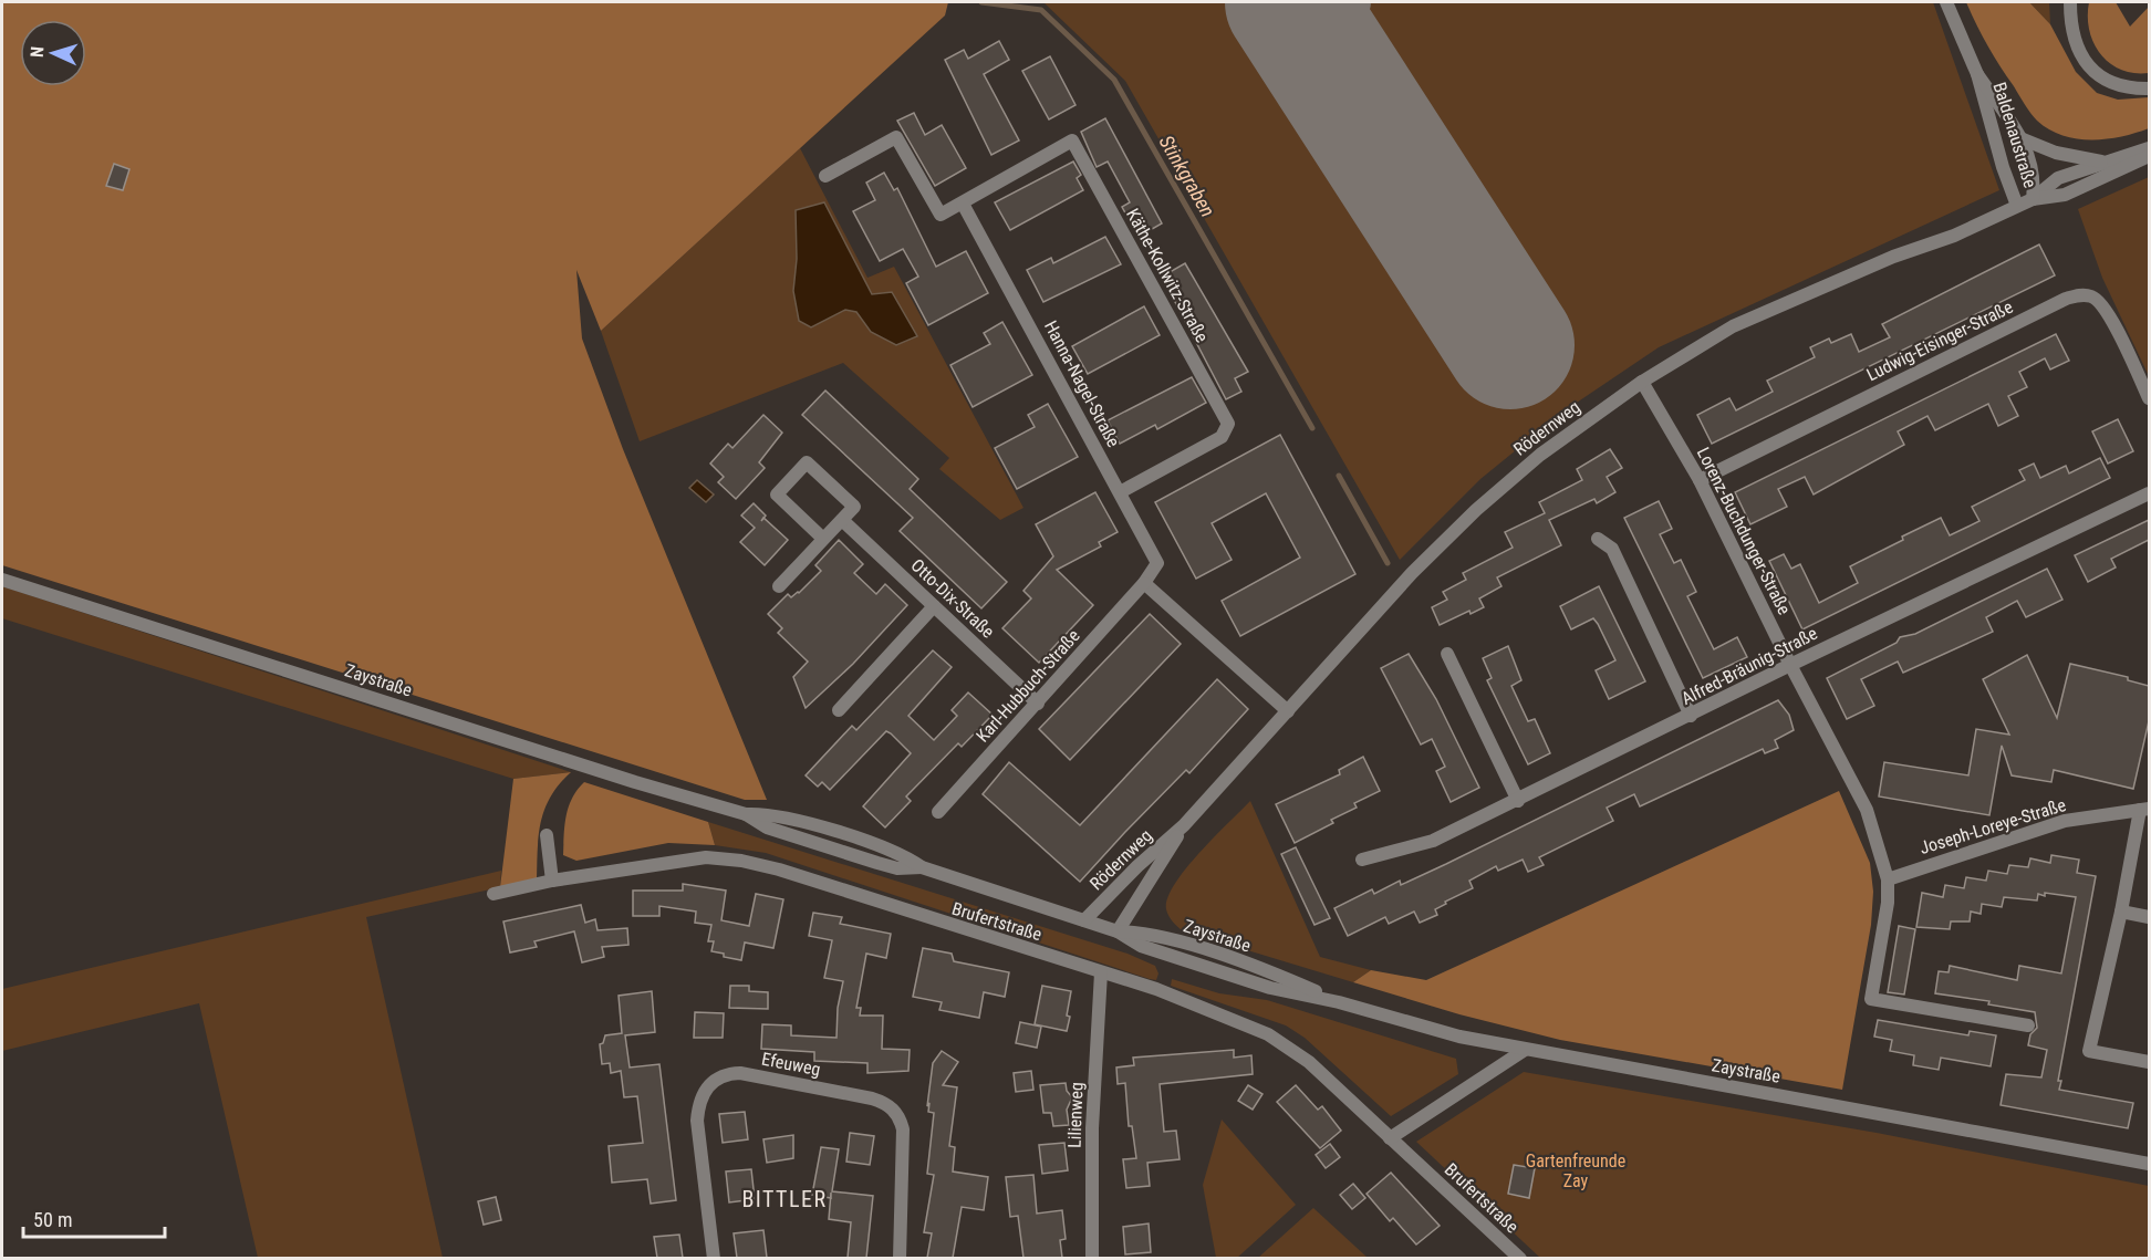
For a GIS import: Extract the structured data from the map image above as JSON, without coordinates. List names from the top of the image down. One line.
{"streets":{"street":["Baldenaustraße","Käthe-Kollwitz-Straße","Ludwig-Eisinger-Straße","Hanna-Nagel-Straße","Rödernweg","Lorenz-Buchdunger-Straße","Otto-Dix-Straße","Alfred-Bräunig-Straße","Zaystraße","Karl-Hubbuch-Straße","Joseph-Loreye-Straße","Brufertstraße","Efeuweg","Lilienweg"]},"crossings":[["Baldenaustraße","Rödernweg"],["Käthe-Kollwitz-Straße","Hanna-Nagel-Straße"],["Ludwig-Eisinger-Straße","Lorenz-Buchdunger-Straße"],["Hanna-Nagel-Straße","Karl-Hubbuch-Straße"],["Rödernweg","Lorenz-Buchdunger-Straße"],["Rödernweg","Zaystraße"],["Lorenz-Buchdunger-Straße","Alfred-Bräunig-Straße"],["Lorenz-Buchdunger-Straße","Joseph-Loreye-Straße"],["Otto-Dix-Straße","Karl-Hubbuch-Straße"],["Brufertstraße","Lilienweg"]],"districts":["BITTLER"],"water":["Stinkgraben"],"parks":["Gartenfreunde Zay"],"scale_bar":"50 m","north":"left"}
